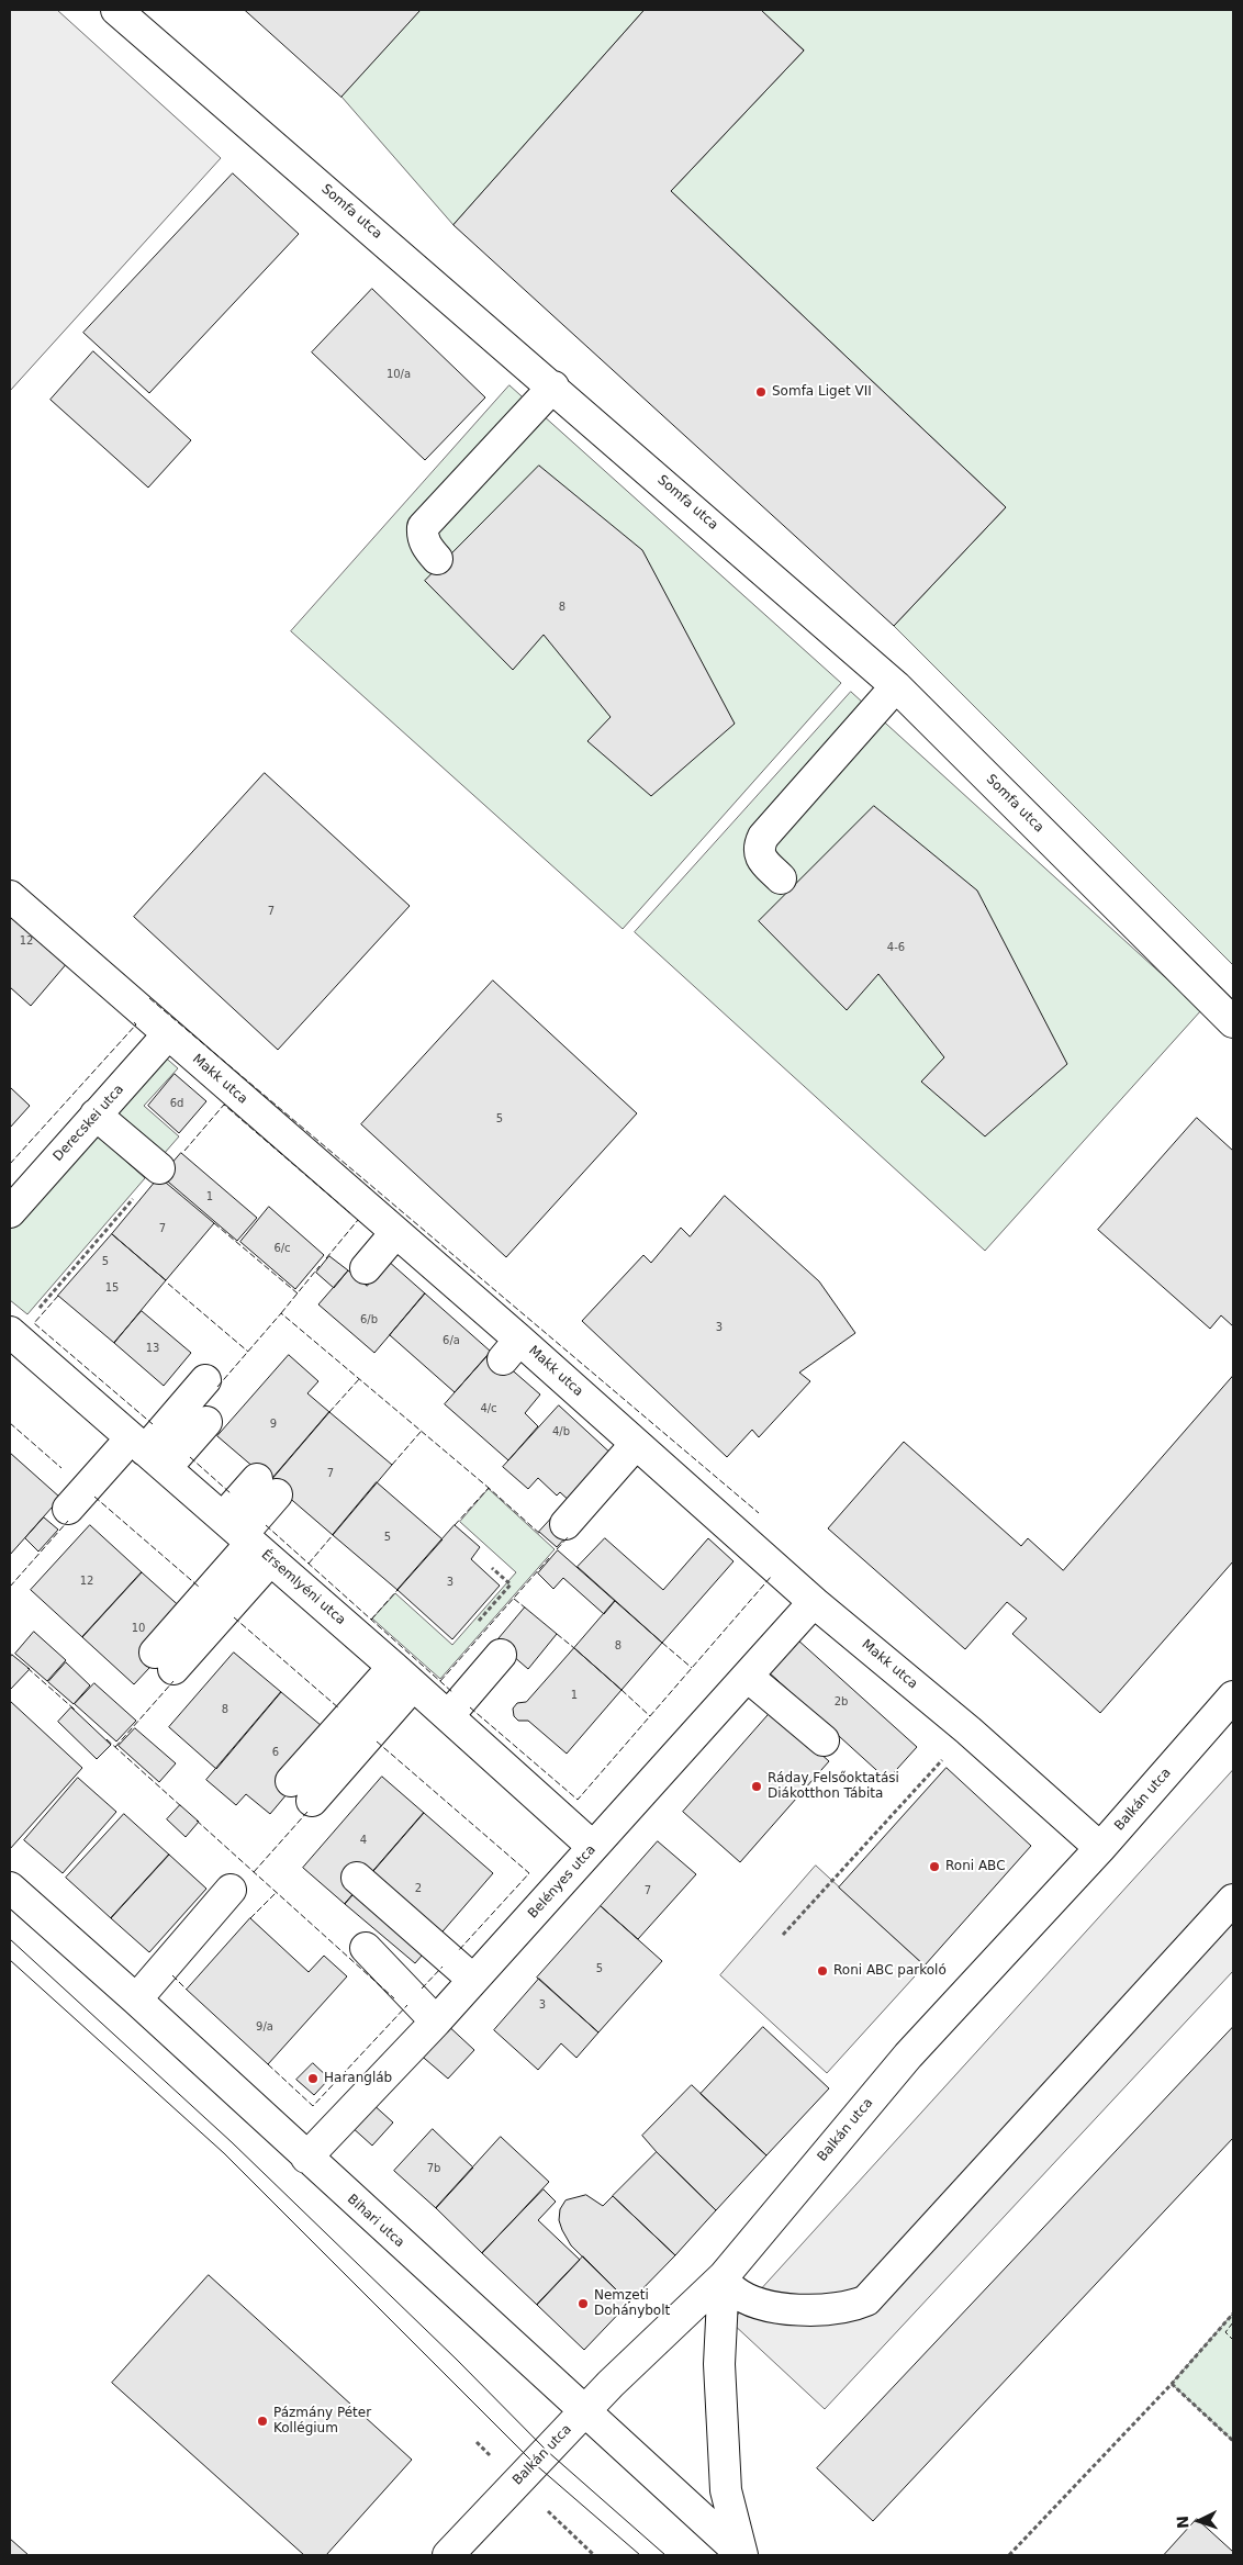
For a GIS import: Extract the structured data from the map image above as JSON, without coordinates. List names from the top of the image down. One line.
{"streets":{"street":["Somfa utca","Makk utca","Derecskei utca","Érsemlyéni utca","Balkán utca","Belényes utca","Bihari utca"]},"crossings":[["Makk utca","Derecskei utca"],["Makk utca","Balkán utca"],["Makk utca","Belényes utca"],["Érsemlyéni utca","Belényes utca"],["Balkán utca","Bihari utca"],["Belényes utca","Bihari utca"]],"places":["Somfa Liget VII","Ráday Felsőoktatási Diákotthon Tábita","Roni ABC","Roni ABC parkoló","Harangláb","Nemzeti Dohánybolt","Pázmány Péter Kollégium"],"house_numbers":["10/a","8","7","12","4-6","6d","5","1","7","6/c","5","15","6/b","3","6/a","13","4/c","9","4/b","7","5","12","3","10","8","1","2b","8","6","4","2","7","5","3","9/a","7b"],"north":"left"}
